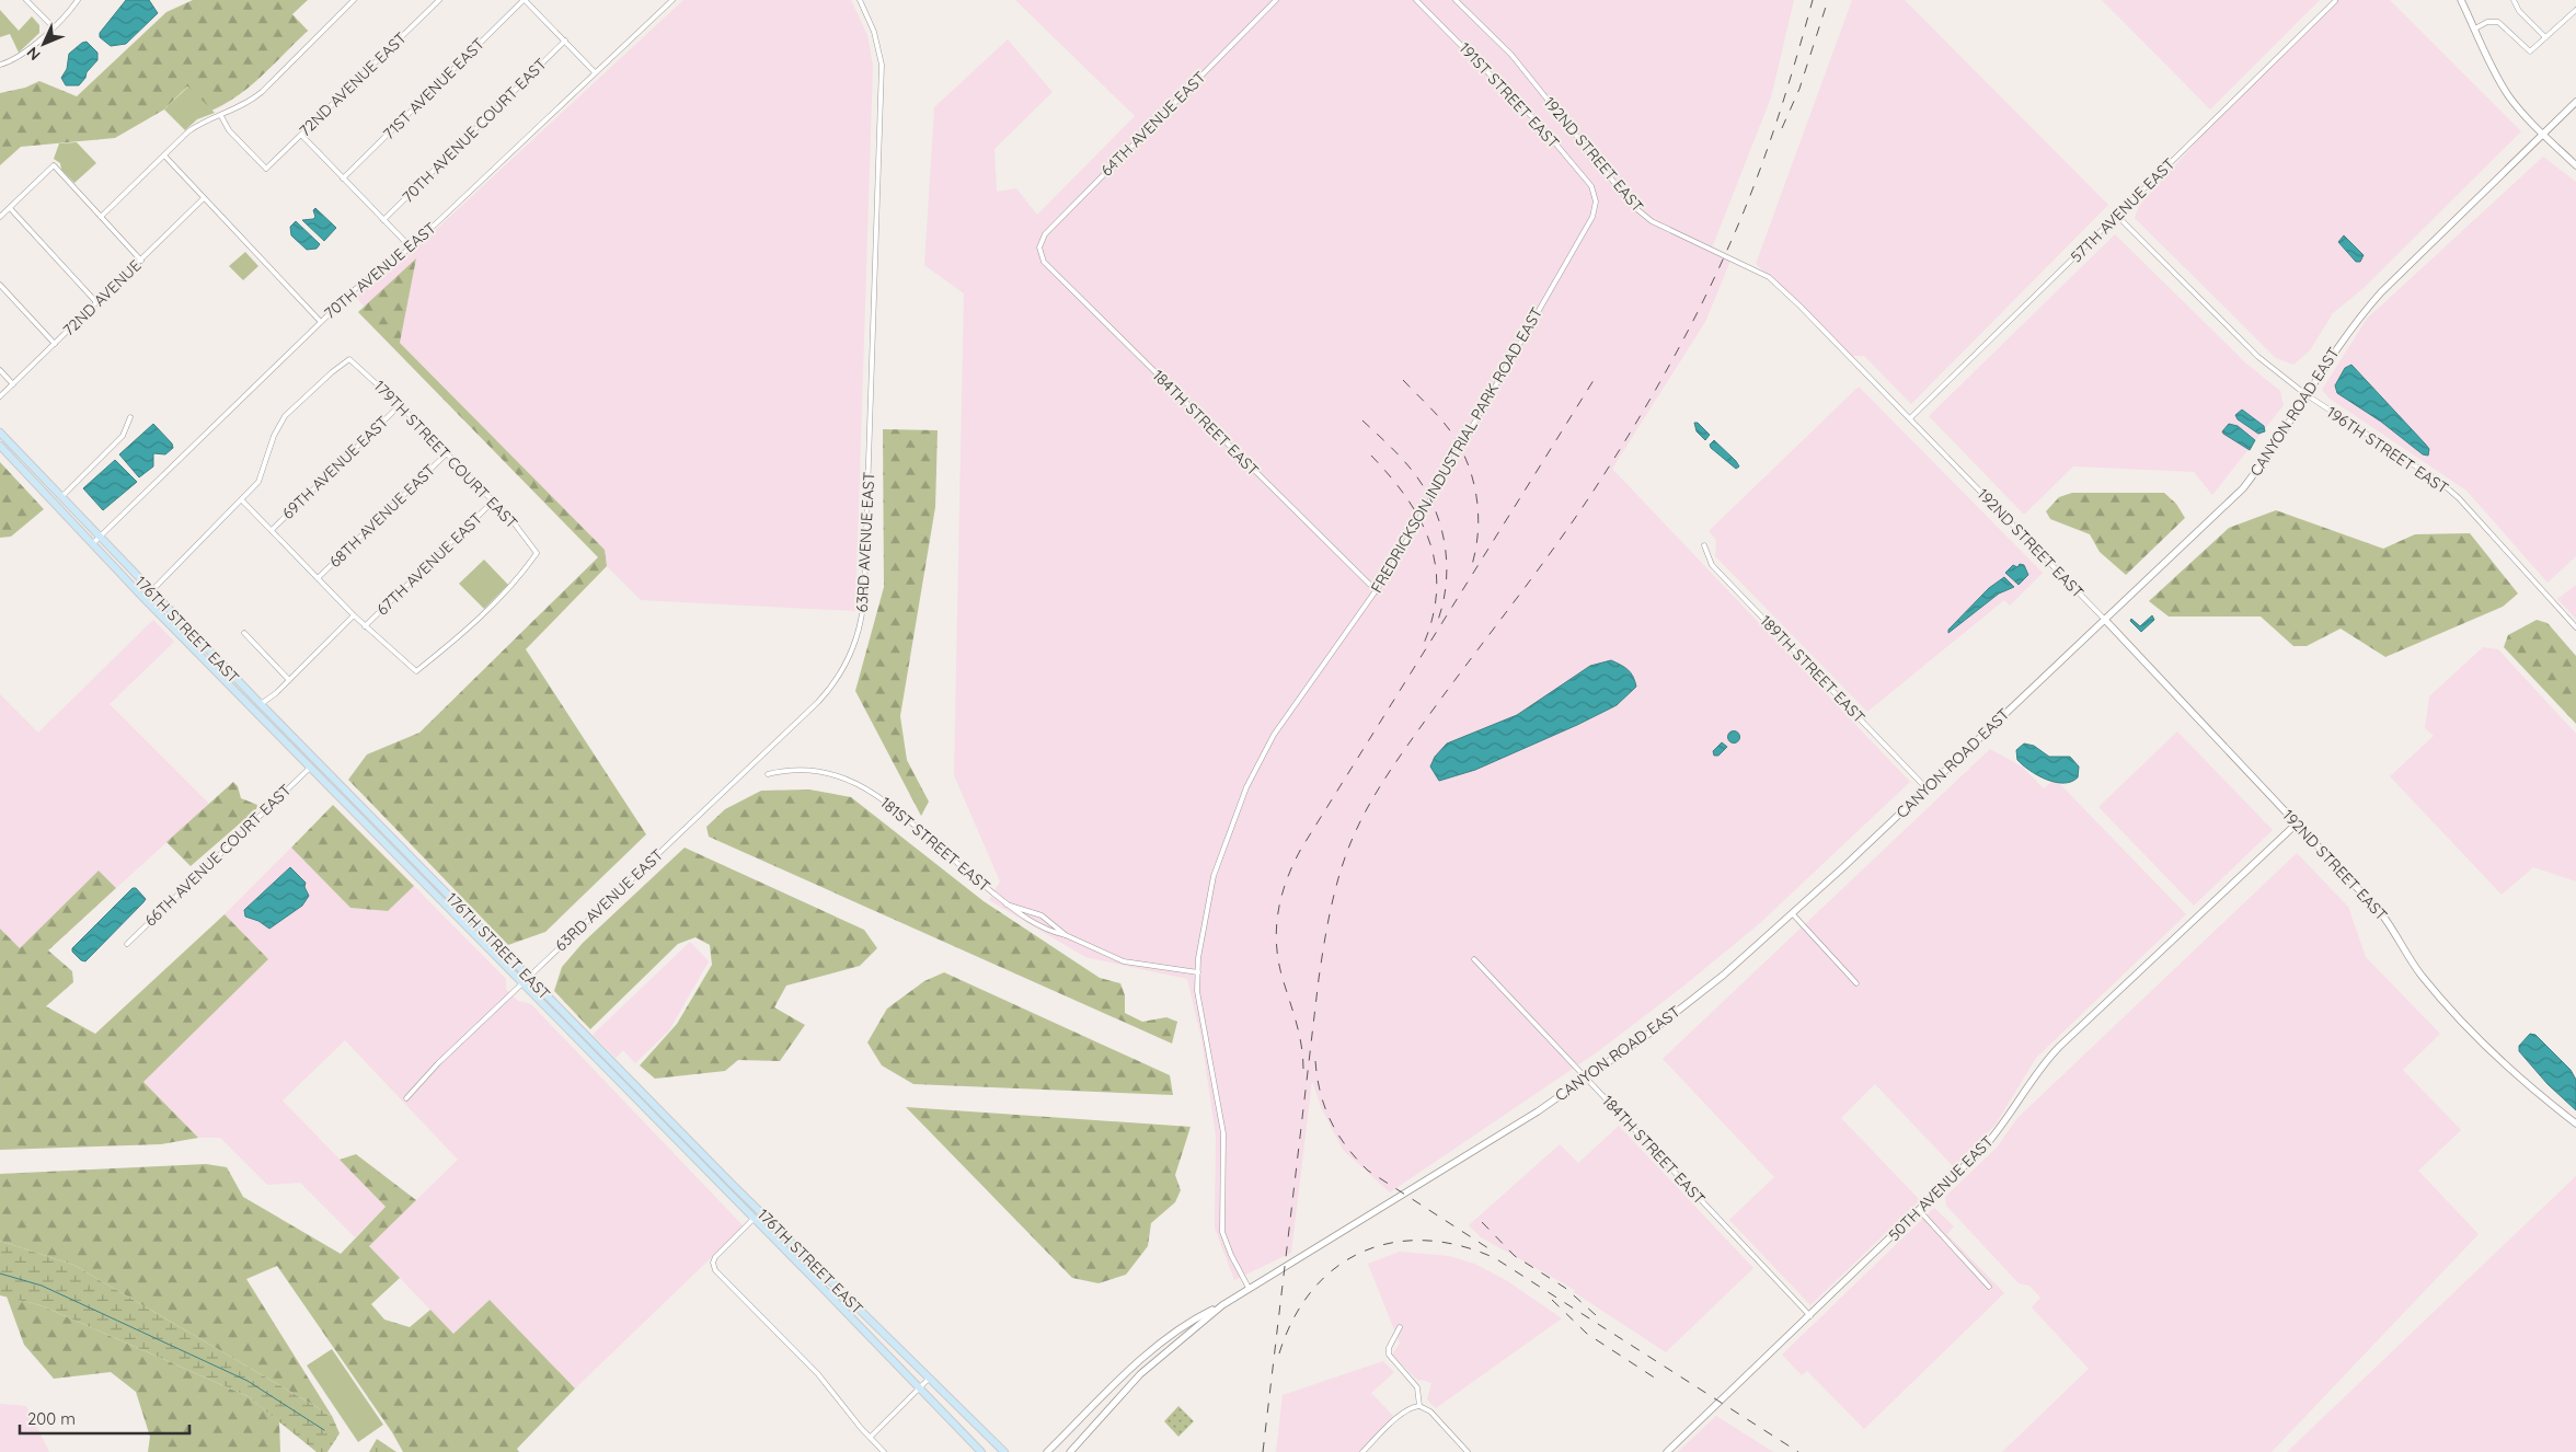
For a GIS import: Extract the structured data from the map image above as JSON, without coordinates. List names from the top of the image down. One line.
{"streets":{"main road":["192ND STREET EAST","CANYON ROAD EAST","176TH STREET EAST","50TH AVENUE EAST"],"street":["72ND AVENUE EAST","71ST AVENUE EAST","191ST STREET EAST","64TH AVENUE EAST","70TH AVENUE COURT EAST","57TH AVENUE EAST","70TH AVENUE EAST","72ND AVENUE","184TH STREET EAST","FREDRICKSON INDUSTRIAL PARK ROAD EAST","196TH STREET EAST","179TH STREET COURT EAST","69TH AVENUE EAST","68TH AVENUE EAST","63RD AVENUE EAST","67TH AVENUE EAST","189TH STREET EAST","181ST STREET EAST","66TH AVENUE COURT EAST"]},"crossings":[["191ST STREET EAST","FREDRICKSON INDUSTRIAL PARK ROAD EAST"],["64TH AVENUE EAST","184TH STREET EAST"],["192ND STREET EAST","57TH AVENUE EAST"],["192ND STREET EAST","CANYON ROAD EAST"],["192ND STREET EAST","50TH AVENUE EAST"],["57TH AVENUE EAST","196TH STREET EAST"],["70TH AVENUE EAST","176TH STREET EAST"],["CANYON ROAD EAST","184TH STREET EAST"],["CANYON ROAD EAST","FREDRICKSON INDUSTRIAL PARK ROAD EAST"],["CANYON ROAD EAST","196TH STREET EAST"],["CANYON ROAD EAST","189TH STREET EAST"],["184TH STREET EAST","FREDRICKSON INDUSTRIAL PARK ROAD EAST"],["184TH STREET EAST","50TH AVENUE EAST"],["FREDRICKSON INDUSTRIAL PARK ROAD EAST","181ST STREET EAST"],["179TH STREET COURT EAST","69TH AVENUE EAST"],["179TH STREET COURT EAST","68TH AVENUE EAST"],["179TH STREET COURT EAST","67TH AVENUE EAST"],["63RD AVENUE EAST","176TH STREET EAST"],["176TH STREET EAST","66TH AVENUE COURT EAST"]],"scale_bar":"200 m","north":"bottom left"}
